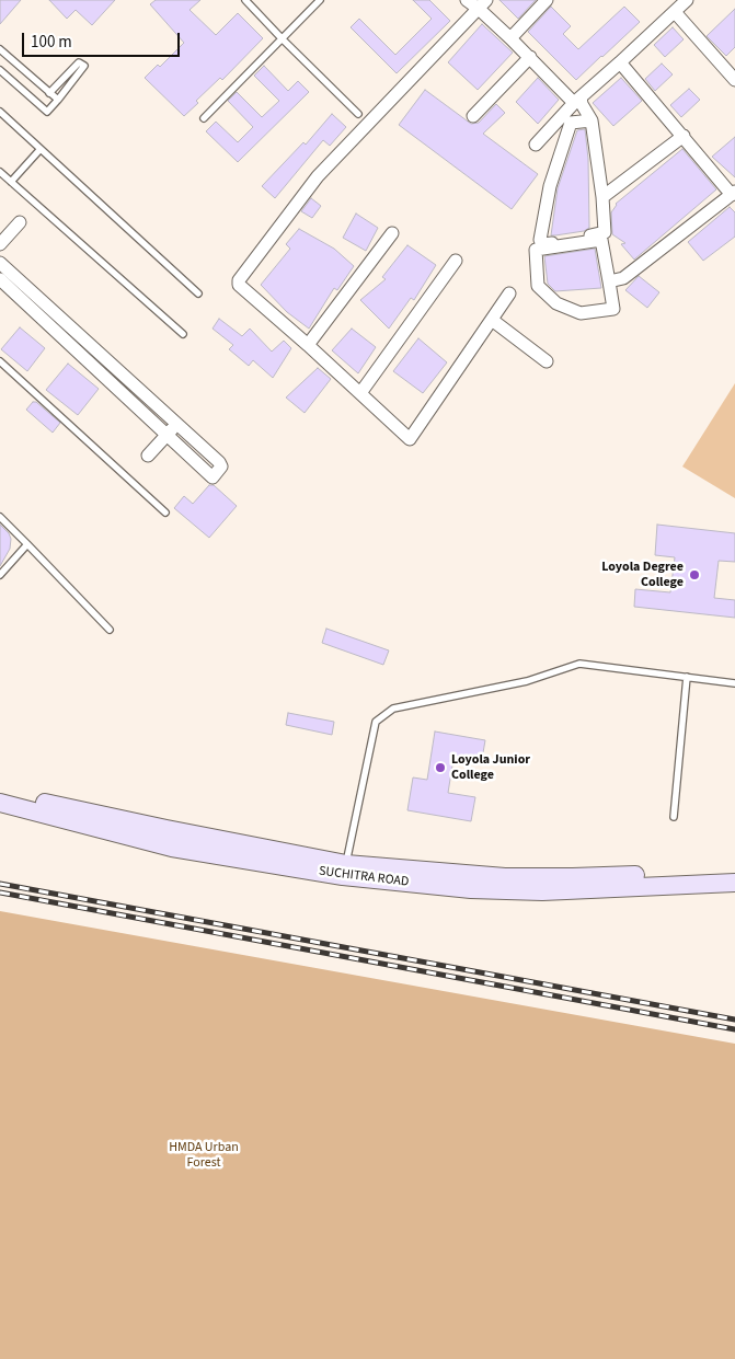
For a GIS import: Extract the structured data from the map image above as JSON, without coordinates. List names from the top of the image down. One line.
{"streets":{"main road":["SUCHITRA ROAD"]},"parks":["HMDA Urban Forest"],"places":["Loyola Degree College","Loyola Junior College"],"scale_bar":"100 m"}
